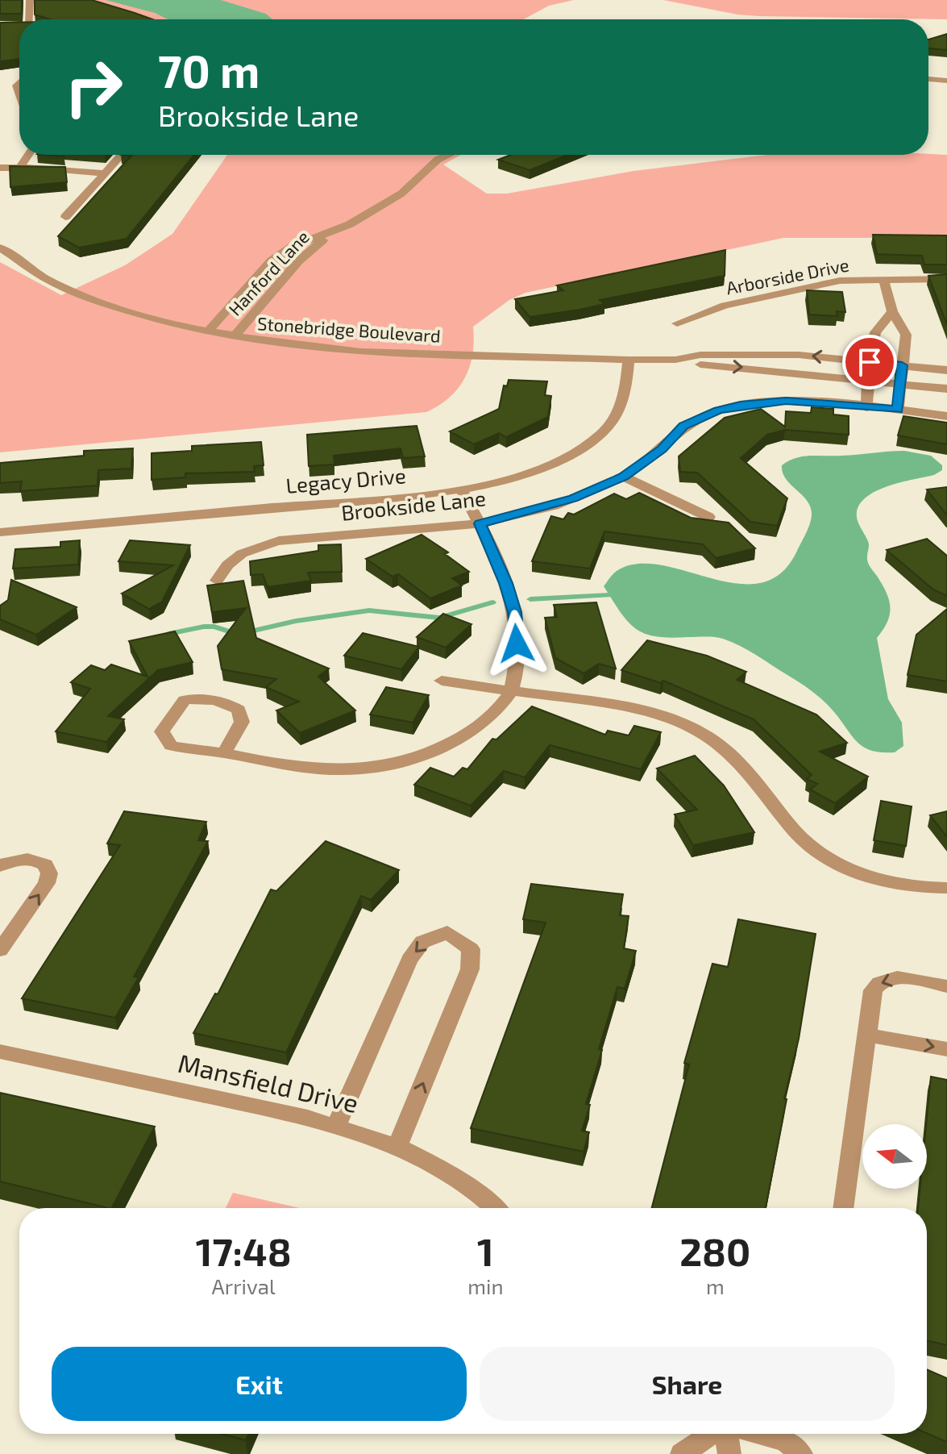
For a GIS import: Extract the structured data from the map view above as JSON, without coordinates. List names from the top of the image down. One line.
{"streets":{"street":["Hanford Lane","Arborside Drive","Stonebridge Boulevard","Legacy Drive","Brookside Lane","Mansfield Drive"]},"crossings":[["Hanford Lane","Stonebridge Boulevard"],["Stonebridge Boulevard","Legacy Drive"]],"north":"left","page":{"turn":["70 m","Brookside Lane"],"eta":["17:48","Arrival","1","min","280","m"],"buttons":["Exit","Share"]}}
